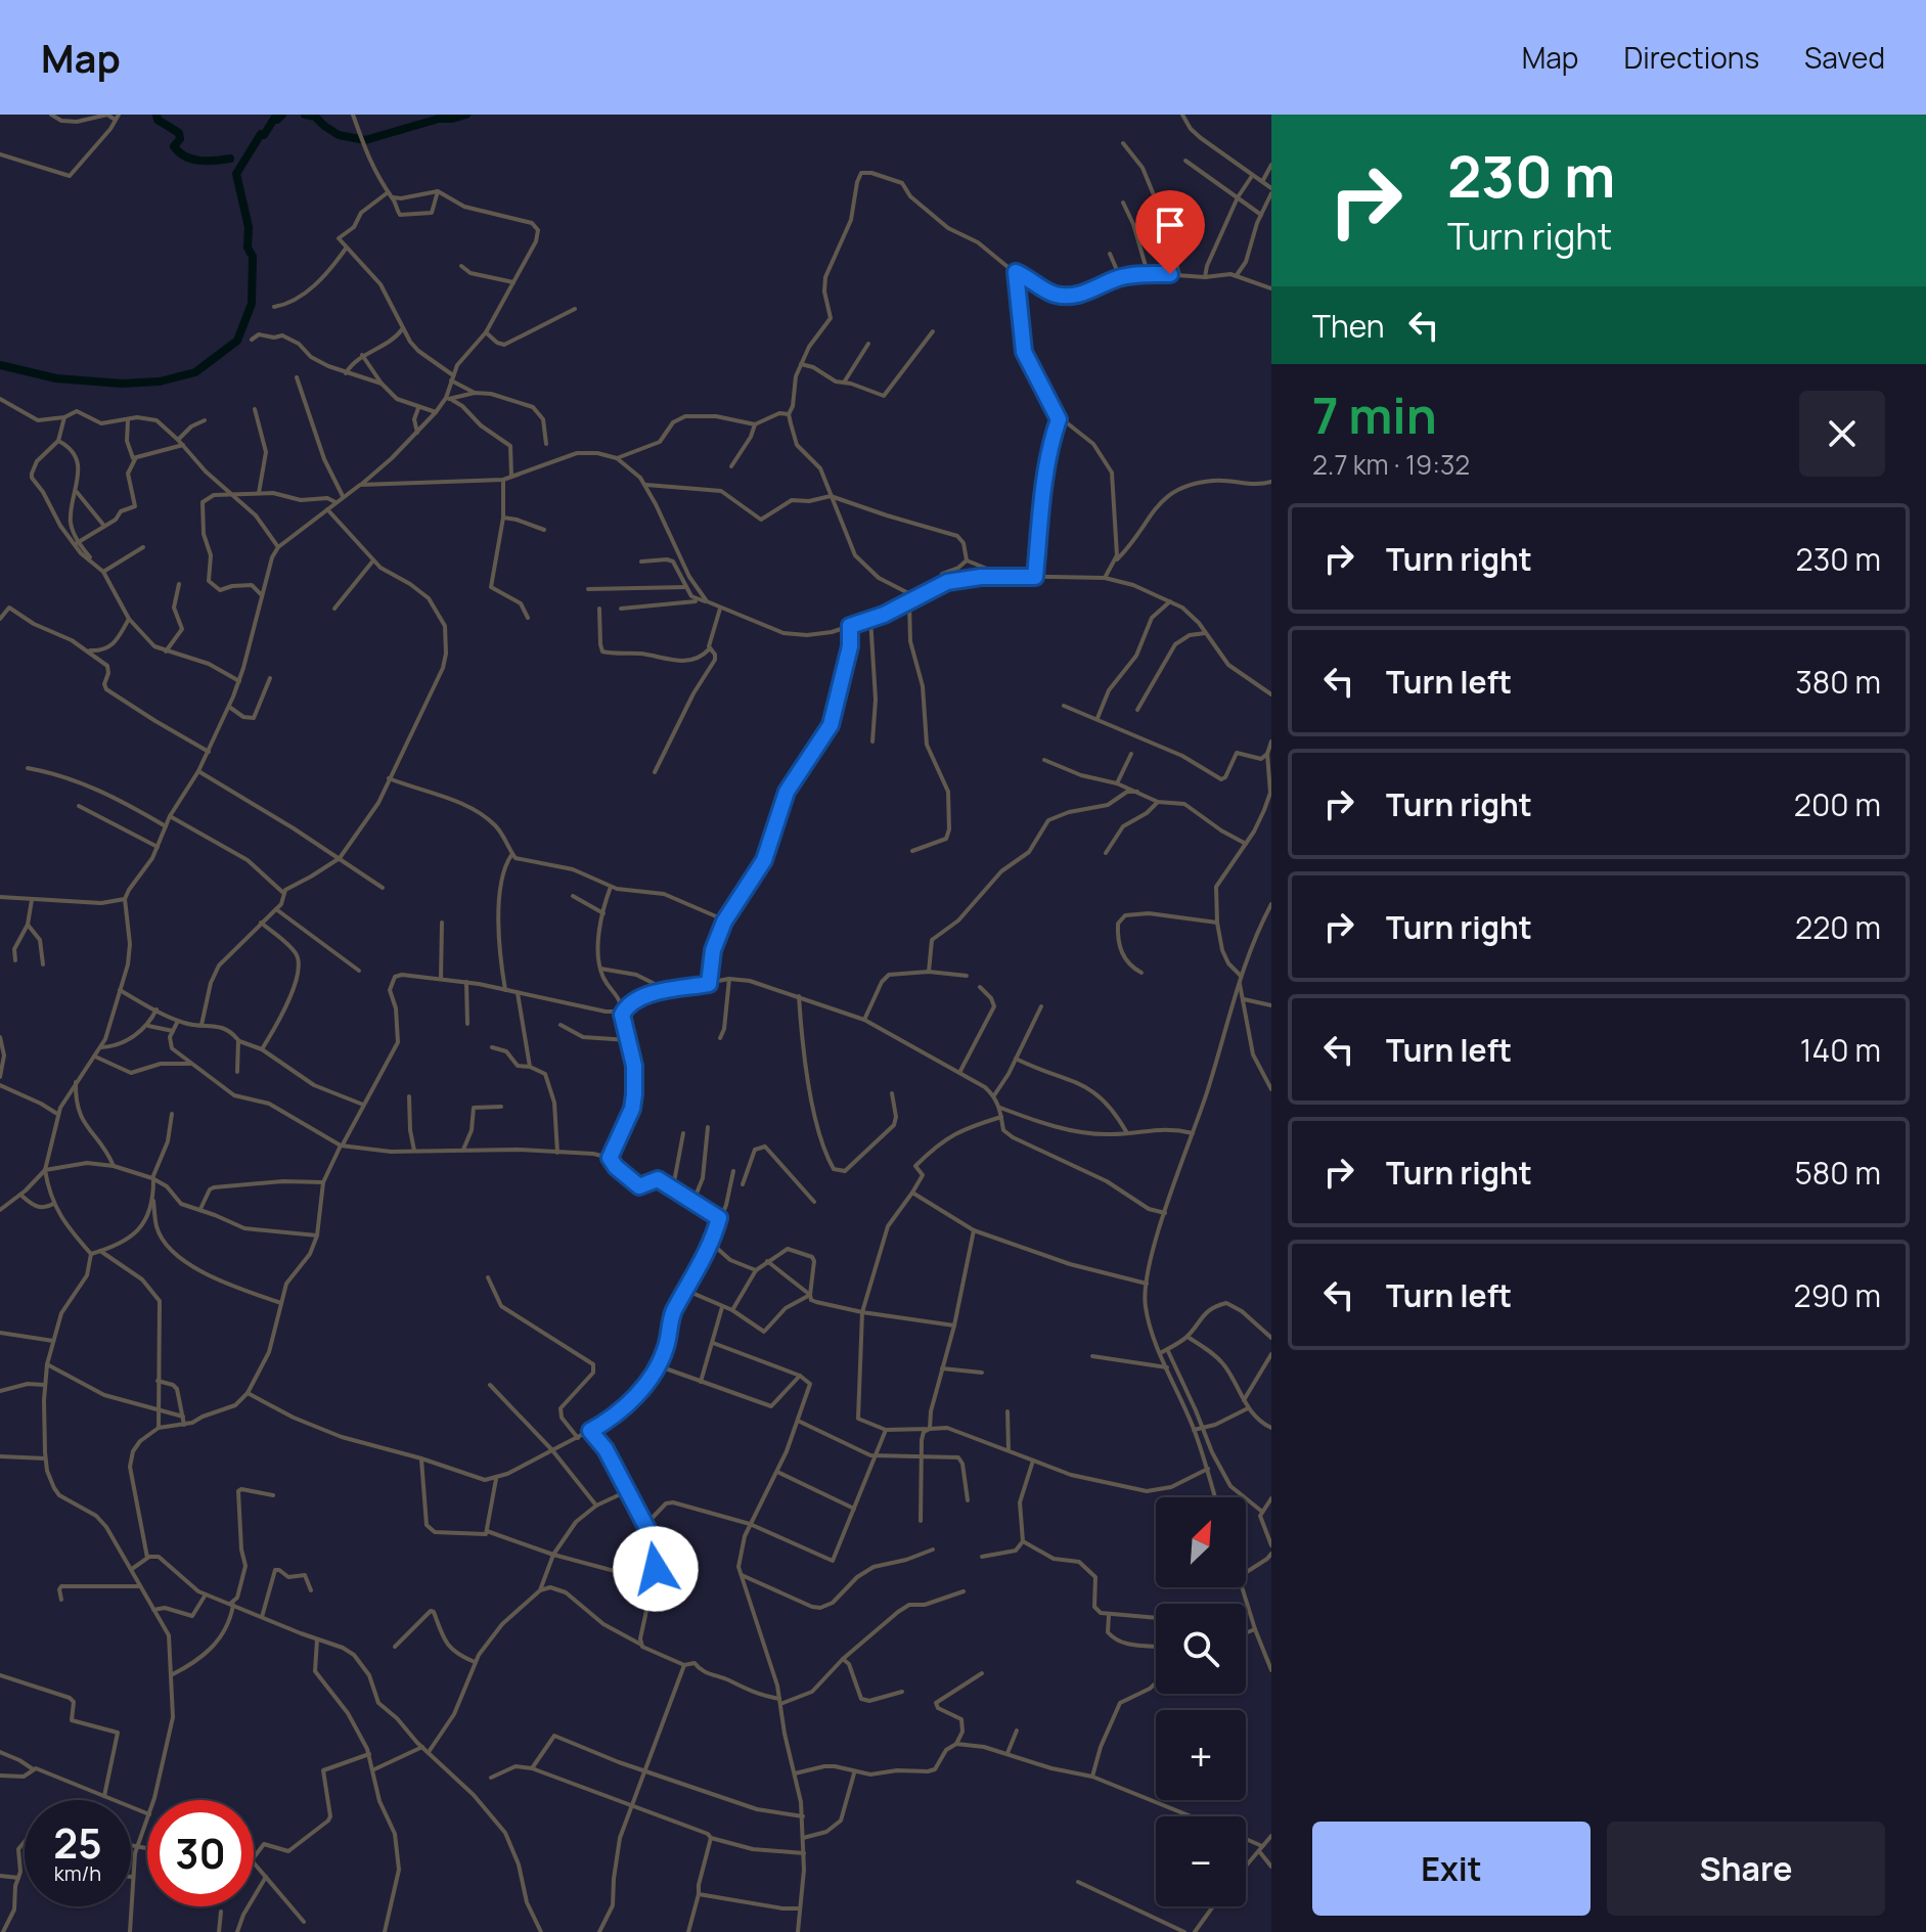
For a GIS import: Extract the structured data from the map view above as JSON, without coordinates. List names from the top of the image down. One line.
{"north":"top right","page":{"header":"Map","nav":["Map","Directions","Saved"],"turn":["230 m","Turn right"],"then":"Then","heading":["7 min","2.7 km · 19:32"],"list":[{"name":"Turn right","value":"230 m"},{"name":"Turn left","value":"380 m"},{"name":"Turn right","value":"200 m"},{"name":"Turn right","value":"220 m"},{"name":"Turn left","value":"140 m"},{"name":"Turn right","value":"580 m"},{"name":"Turn left","value":"290 m"}],"map_buttons":["+","−"],"speed":"25 km/h","limit":"30","buttons":["Exit","Share"]}}
